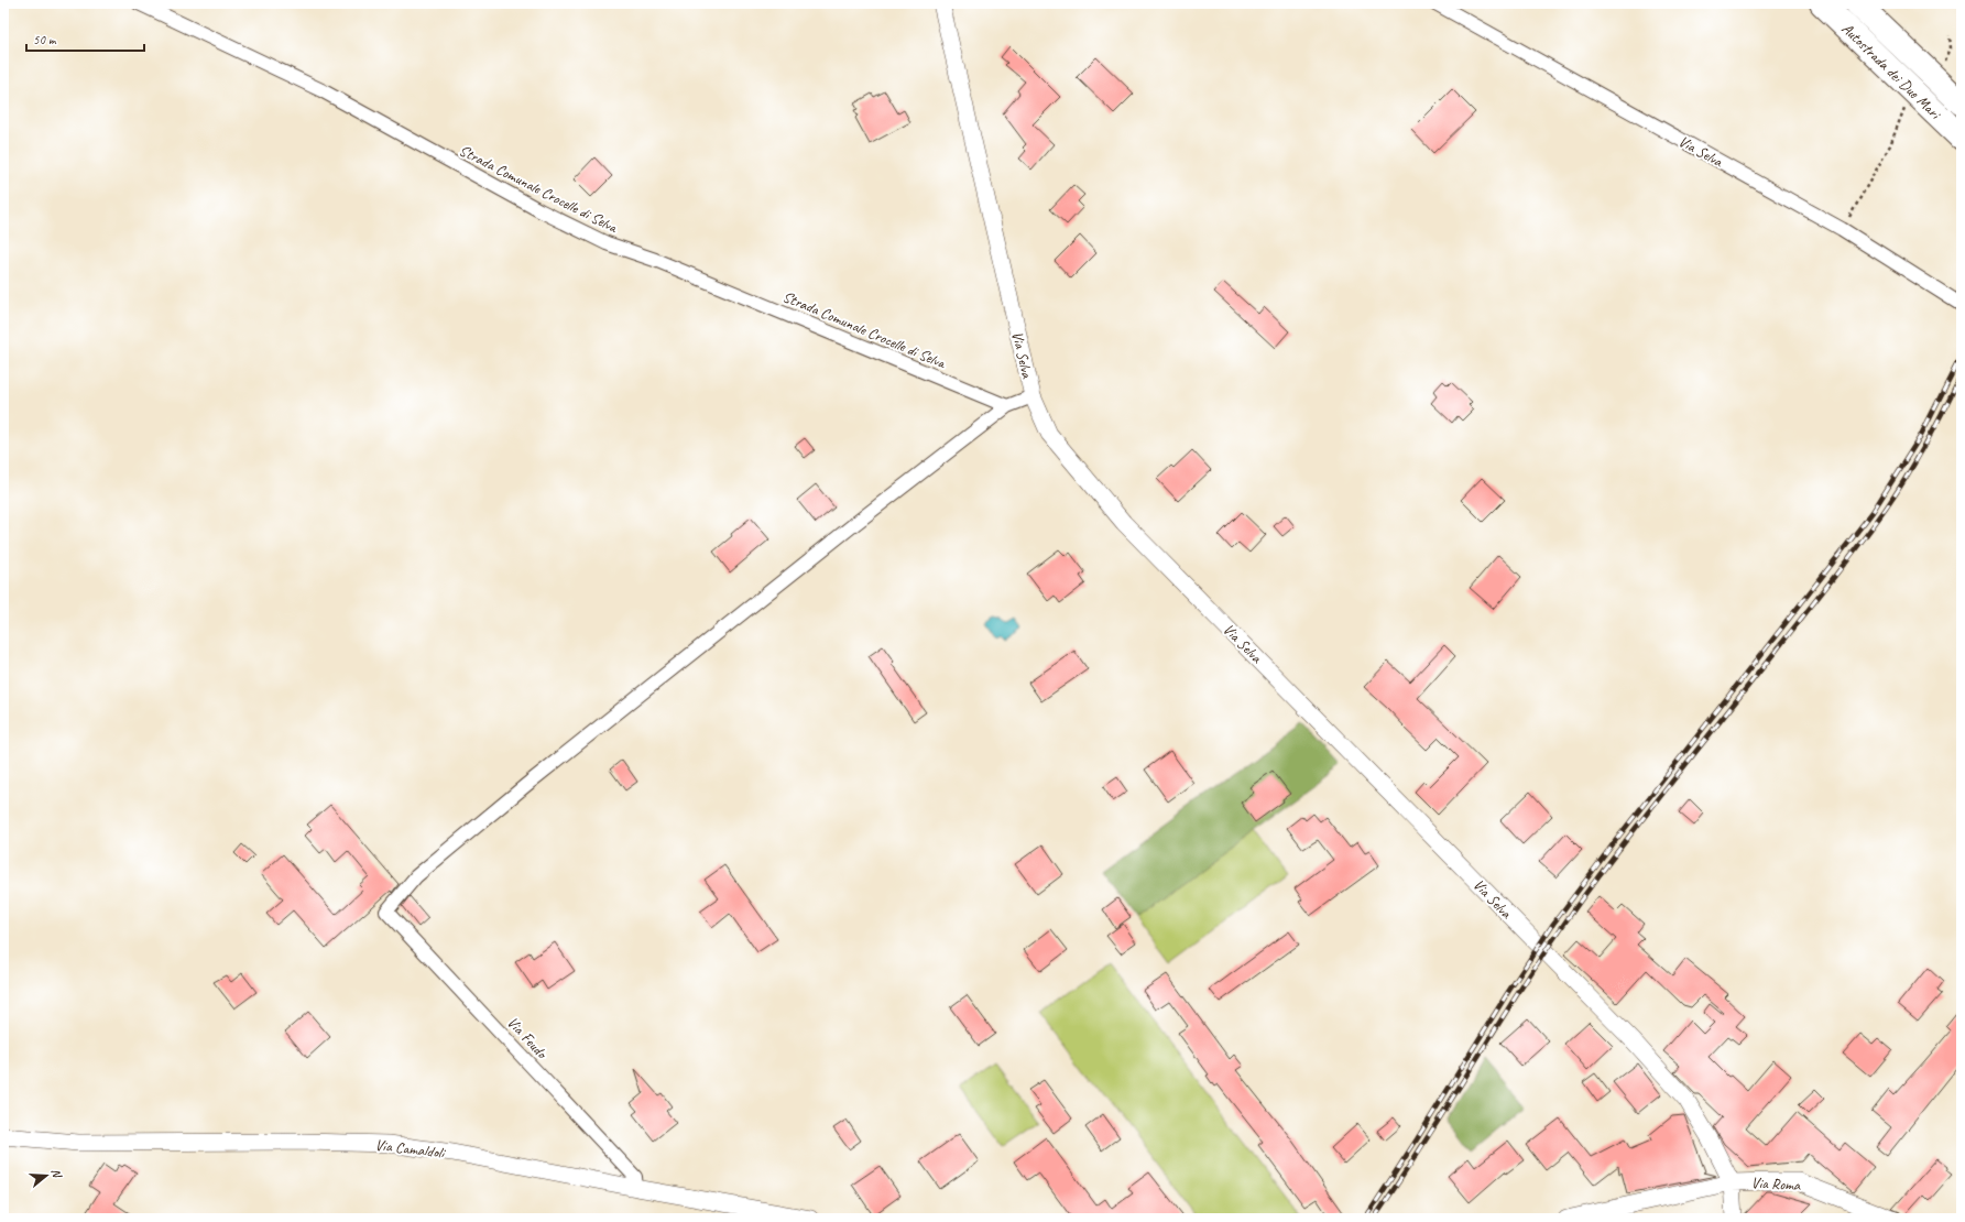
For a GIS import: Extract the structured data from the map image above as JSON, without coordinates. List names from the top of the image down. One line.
{"streets":{"highway":["Autostrada dei Due Mari"],"street":["Via Selva","Strada Comunale Crocelle di Selva","Via Feudo","Via Camaldoli","Via Roma"]},"crossings":[["Via Selva","Via Roma"],["Strada Comunale Crocelle di Selva","Via Feudo"],["Via Feudo","Via Camaldoli"]],"scale_bar":"50 m","north":"right"}
